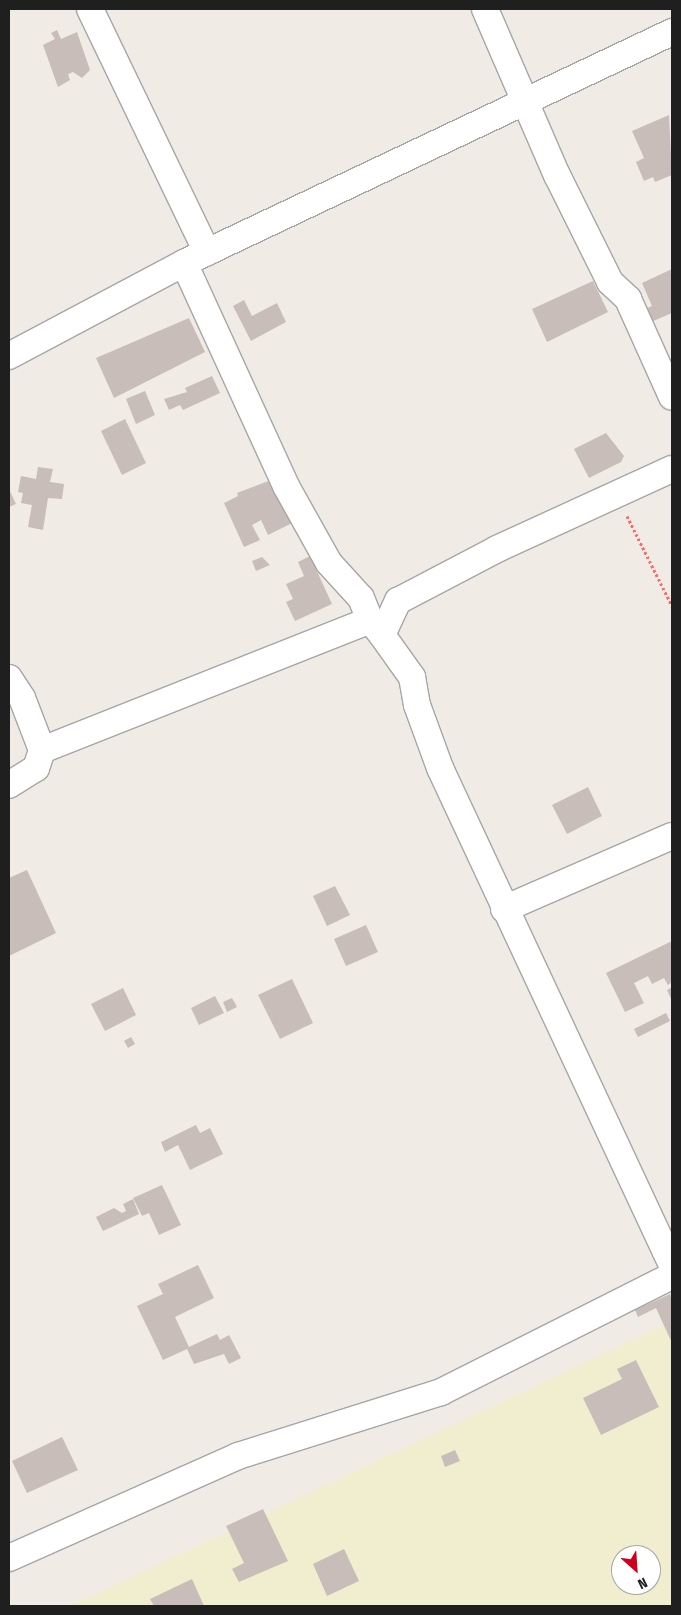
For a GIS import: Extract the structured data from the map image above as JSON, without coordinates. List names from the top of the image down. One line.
{"north":"bottom right"}
